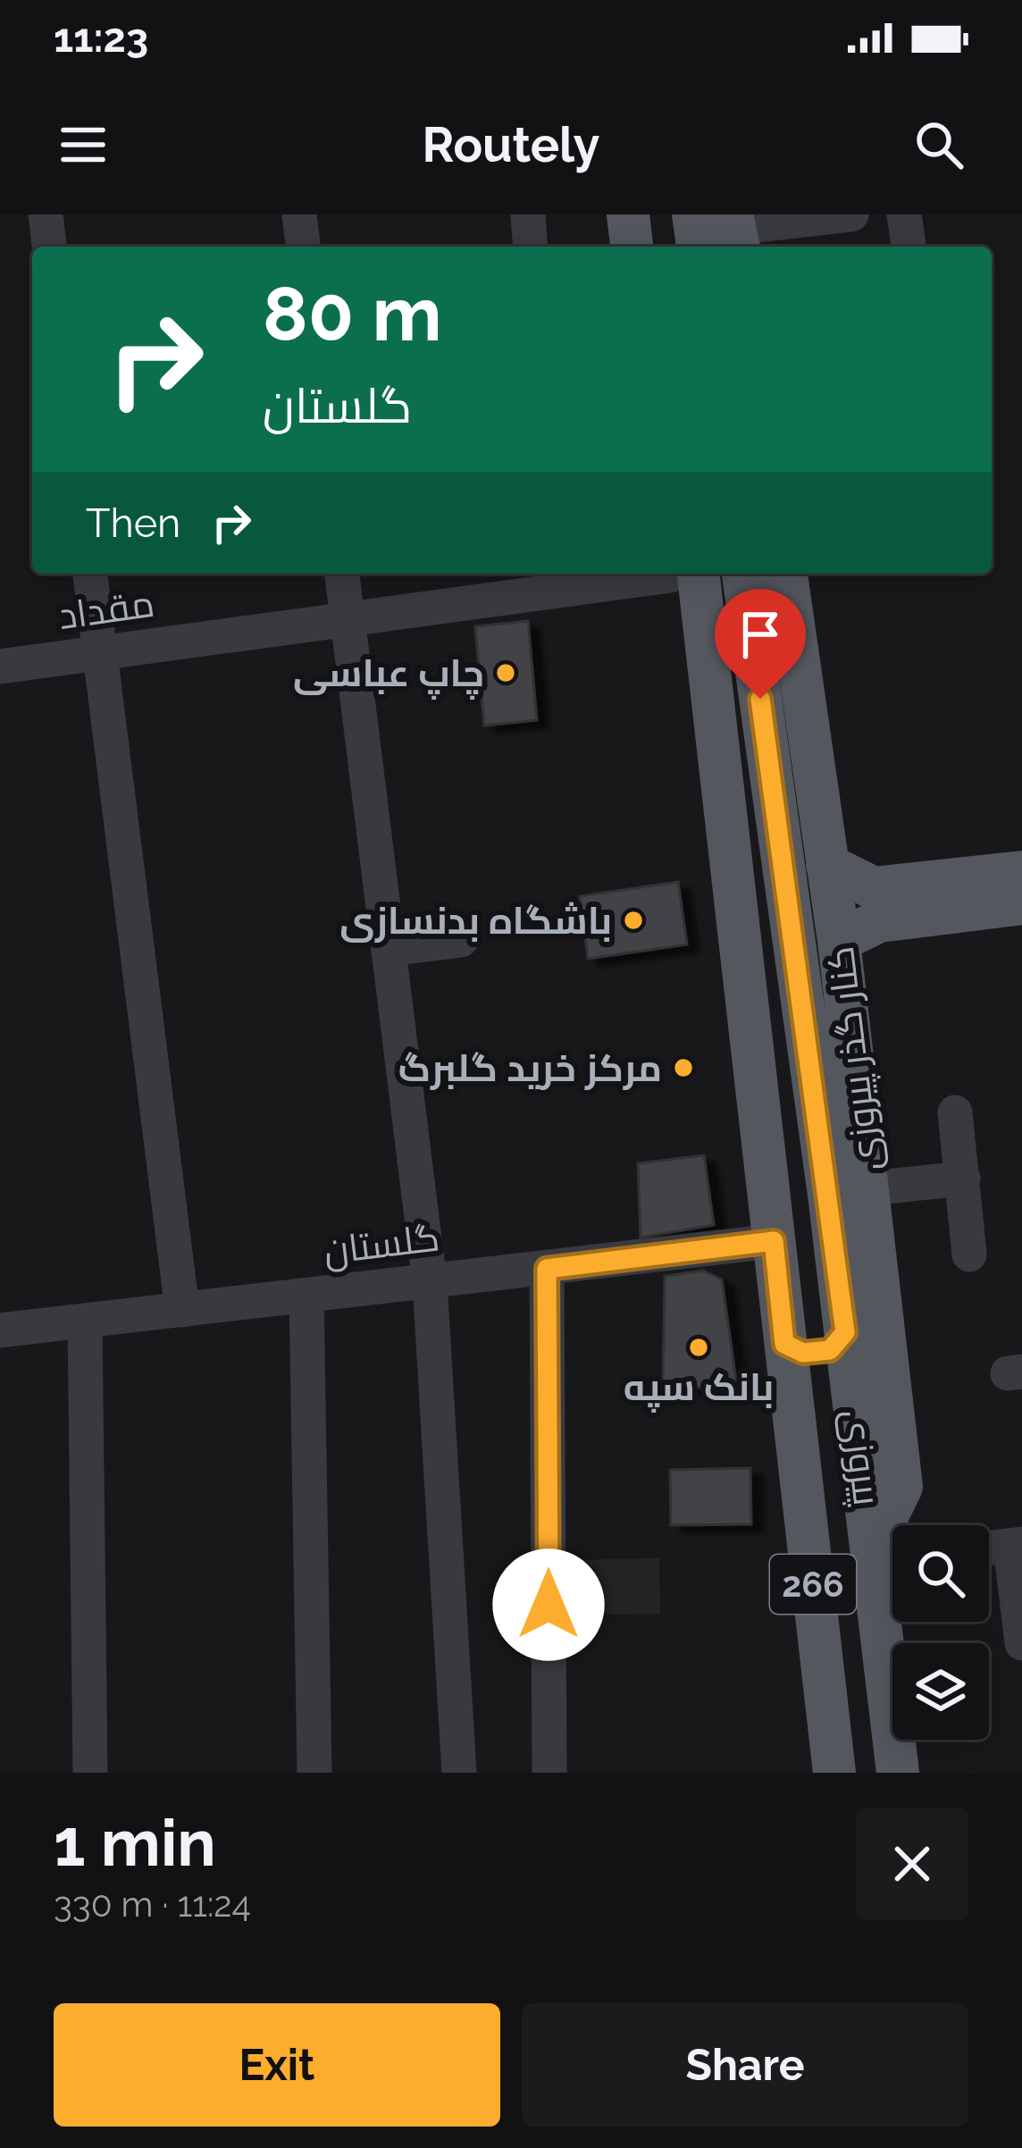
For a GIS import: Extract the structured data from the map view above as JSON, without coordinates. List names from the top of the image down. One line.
{"streets":{"main road":["کنار گذر پیروزی","پیروزی","266"],"street":["مقداد","گلستان"]},"crossings":[["کنار گذر پیروزی","پیروزی"],["گلستان","پیروزی"]],"places":["چاپ عباسی","باشگاه بدنسازی","مرکز خرید گلبرگ","بانک سپه"],"page":{"status":"11:23","header":"Routely","turn":["80 m","گلستان"],"then":"Then","heading":["1 min","330 m · 11:24"],"buttons":["Exit","Share"]}}
